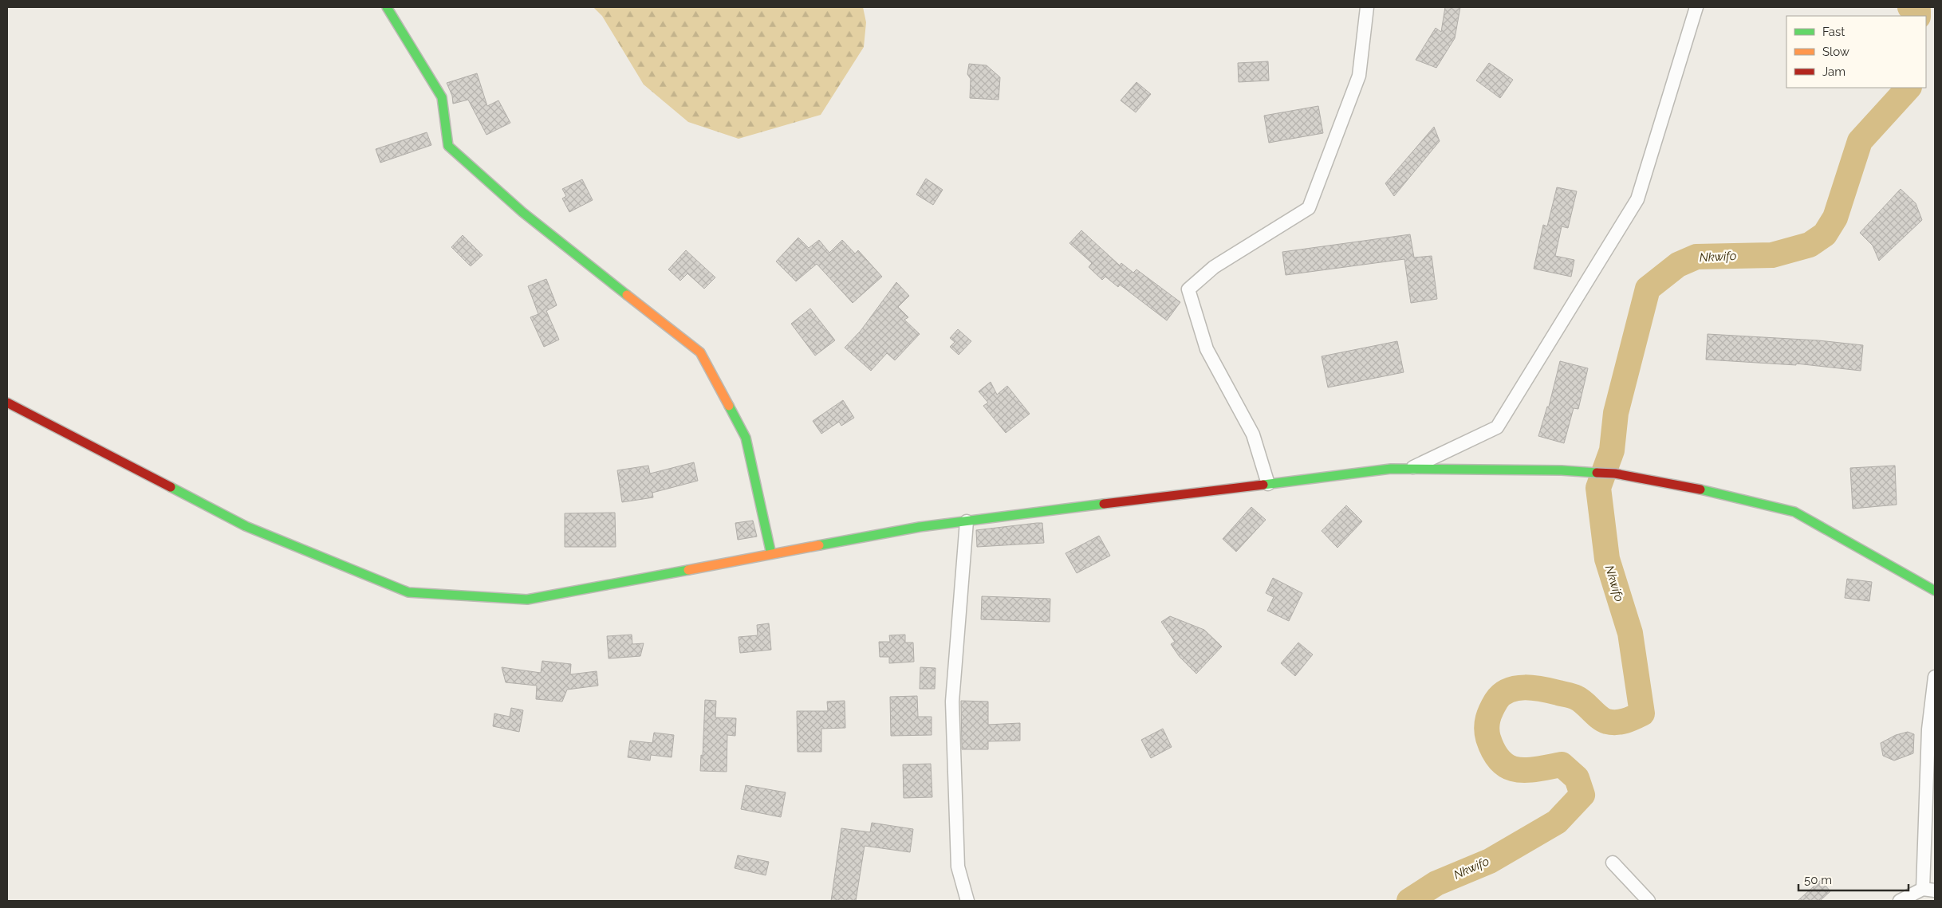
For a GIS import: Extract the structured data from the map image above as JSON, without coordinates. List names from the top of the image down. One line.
{"water":["Nkwifo"],"legend":["Fast","Slow","Jam"],"scale_bar":"50 m"}
